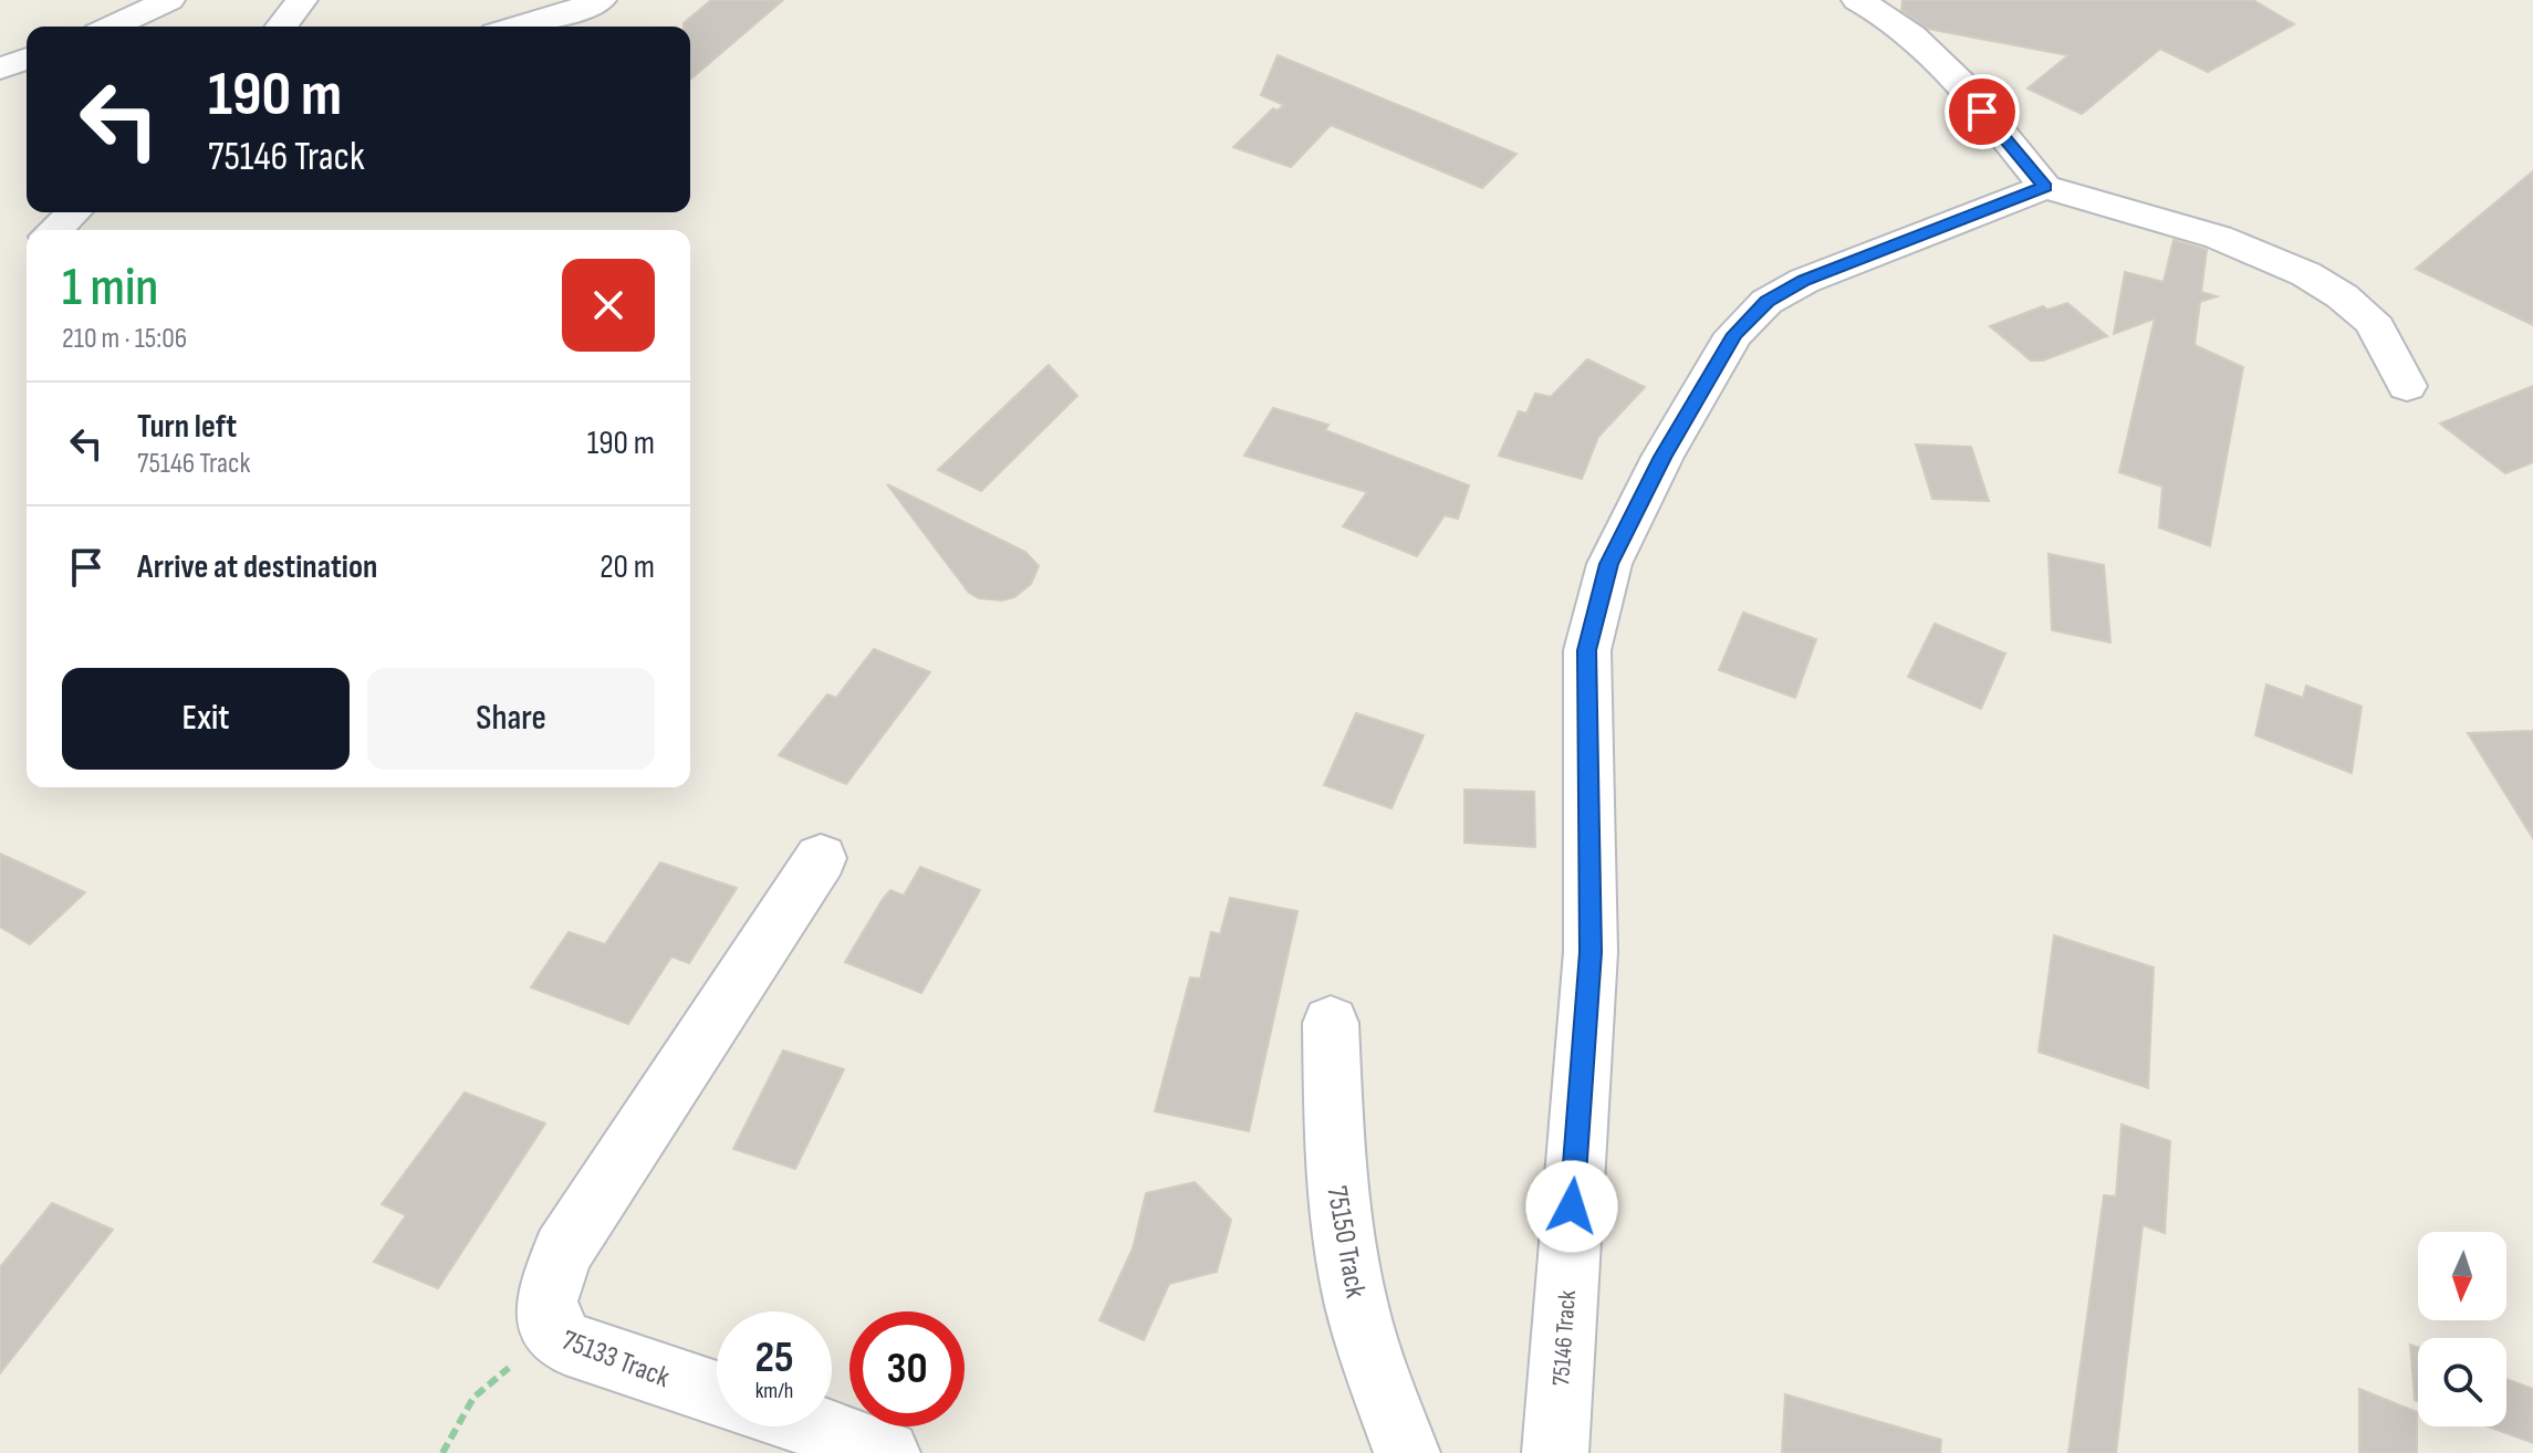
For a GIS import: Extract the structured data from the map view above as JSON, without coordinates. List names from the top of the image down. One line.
{"streets":{"street":["75150 Track","75146 Track","75133 Track"]},"north":"bottom","page":{"turn":["190 m","75146 Track"],"heading":["1 min","210 m · 15:06"],"list":[{"name":"Turn left","note":"75146 Track","value":"190 m"},{"name":"Arrive at destination","value":"20 m"}],"buttons":["Exit","Share"],"speed":"25 km/h","limit":"30"}}
